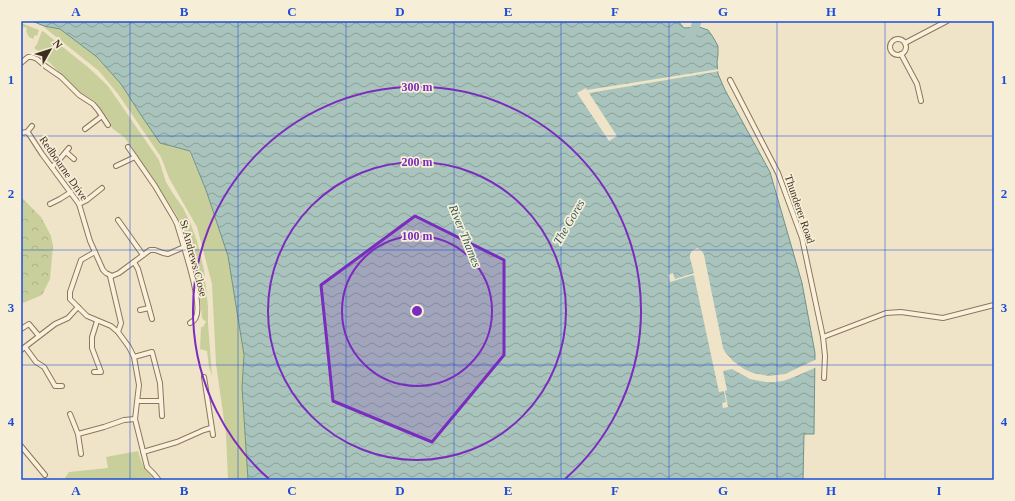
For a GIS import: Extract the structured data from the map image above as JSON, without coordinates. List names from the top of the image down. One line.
{"streets":{"street":["Redbourne Drive","Thunderer Road","St Andrews Close"]},"water":["The Gores","River Thames"],"north":"top right","grid":{"columns":["A","B","C","D","E","F","G","H","I"],"rows":["1","2","3","4"]},"rings":["300 m","200 m","100 m"]}
